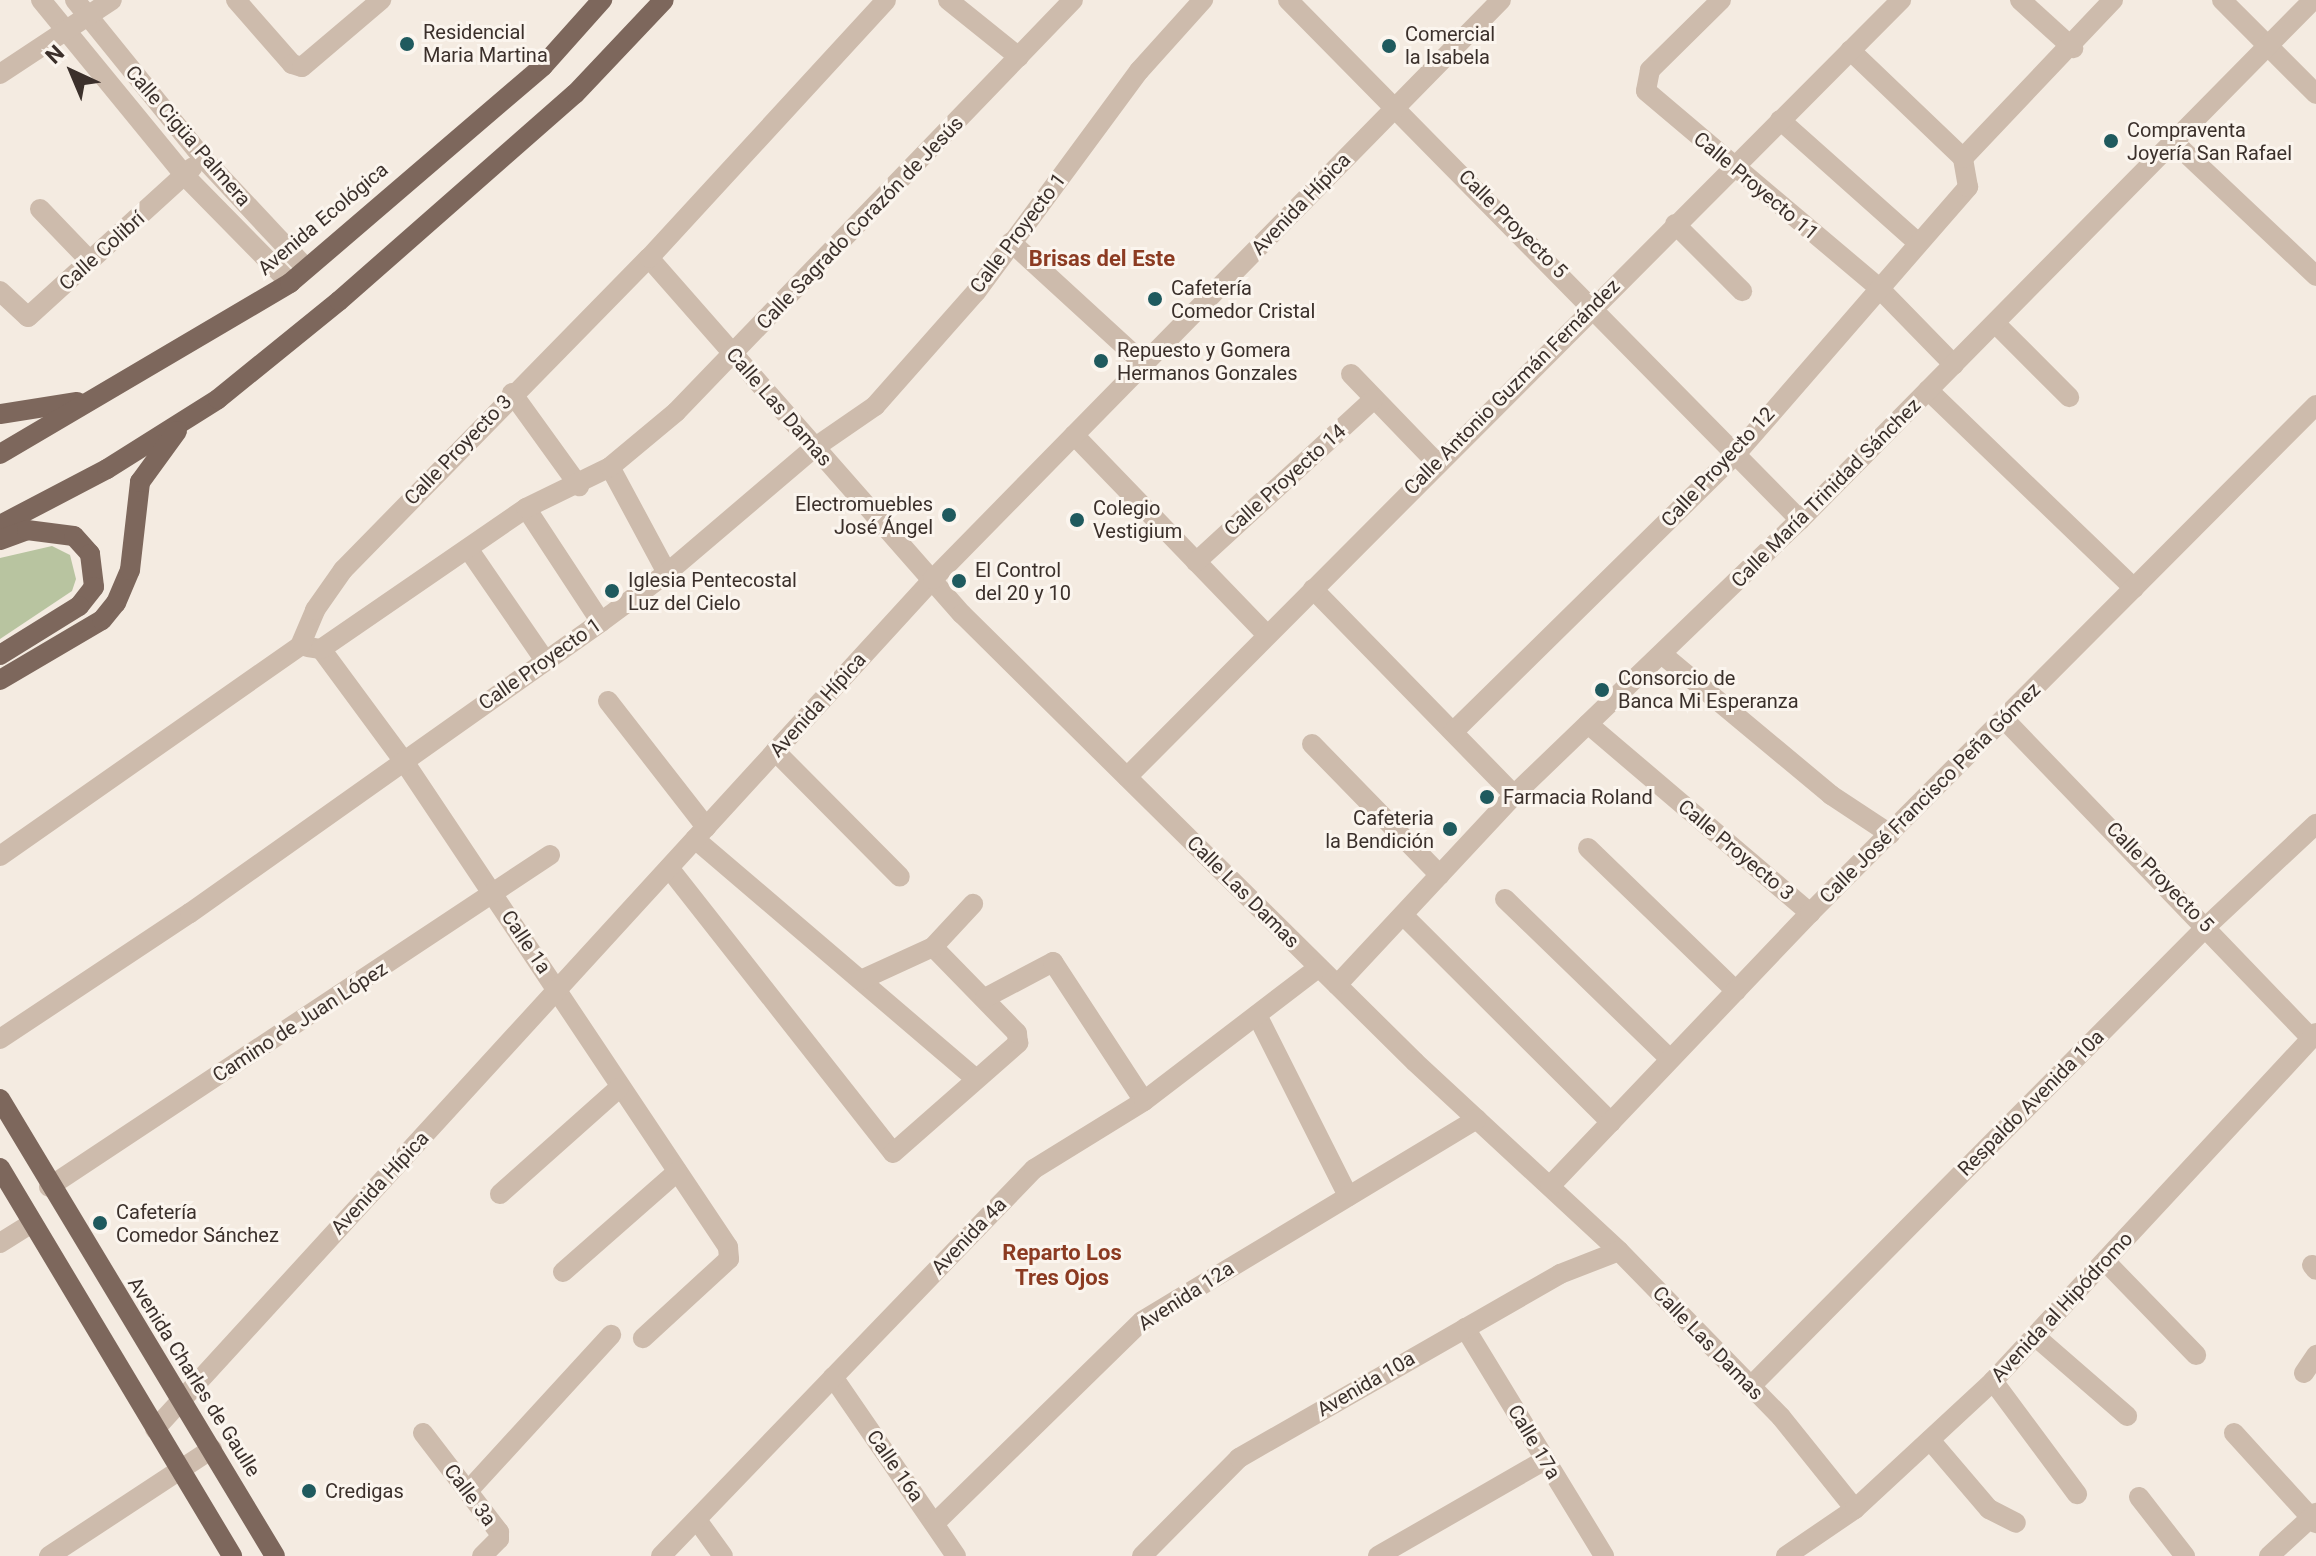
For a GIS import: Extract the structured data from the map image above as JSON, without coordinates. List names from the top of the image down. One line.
{"streets":{"main road":["Avenida Ecológica","Avenida Charles de Gaulle"],"street":["Calle Cigüa Palmera","Calle Proyecto 11","Avenida Hípica","Calle Sagrado Corazón de Jesús","Calle Proyecto 5","Calle Proyecto 1","Calle Colibrí","Calle Antonio Guzmán Fernández","Calle Las Damas","Calle Proyecto 3","Calle Proyecto 12","Calle Proyecto 14","Calle María Trinidad Sánchez","Calle José Francisco Peña Gómez","Calle 1a","Camino de Juan López","Respaldo Avenida 10a","Avenida 4a","Avenida 12a","Avenida al Hipódromo","Avenida 10a","Calle 17a","Calle 16a","Calle 3a"]},"crossings":[["Calle Cigüa Palmera","Avenida Ecológica"],["Calle Cigüa Palmera","Calle Colibrí"],["Calle Proyecto 11","Calle Antonio Guzmán Fernández"],["Calle Proyecto 11","Calle Proyecto 12"],["Calle Proyecto 11","Calle María Trinidad Sánchez"],["Avenida Hípica","Calle Proyecto 5"],["Avenida Hípica","Calle Las Damas"],["Avenida Hípica","Calle 1a"],["Avenida Hípica","Avenida Charles de Gaulle"],["Calle Sagrado Corazón de Jesús","Calle Las Damas"],["Calle Sagrado Corazón de Jesús","Calle 1a"],["Calle Proyecto 5","Calle Antonio Guzmán Fernández"],["Calle Proyecto 5","Calle Proyecto 12"],["Calle Proyecto 5","Calle María Trinidad Sánchez"],["Calle Proyecto 5","Calle José Francisco Peña Gómez"],["Calle Proyecto 5","Respaldo Avenida 10a"],["Calle Proyecto 5","Avenida al Hipódromo"],["Calle Proyecto 1","Calle Las Damas"],["Calle Proyecto 1","Calle 1a"],["Calle Antonio Guzmán Fernández","Calle Las Damas"],["Calle Las Damas","Calle Proyecto 3"],["Calle Las Damas","Calle María Trinidad Sánchez"],["Calle Las Damas","Calle José Francisco Peña Gómez"],["Calle Las Damas","Respaldo Avenida 10a"],["Calle Las Damas","Avenida 4a"],["Calle Las Damas","Avenida 12a"],["Calle Las Damas","Avenida al Hipódromo"],["Calle Las Damas","Avenida 10a"],["Calle Proyecto 3","Calle María Trinidad Sánchez"],["Calle Proyecto 3","Calle José Francisco Peña Gómez"],["Calle 1a","Camino de Juan López"],["Camino de Juan López","Avenida Charles de Gaulle"],["Avenida 4a","Calle 16a"],["Avenida 12a","Calle 16a"],["Avenida 10a","Calle 17a"]],"districts":["Brisas del Este","Reparto Los Tres Ojos"],"places":["Residencial Maria Martina","Comercial la Isabela","Compraventa Joyería San Rafael","Cafetería Comedor Cristal","Repuesto y Gomera Hermanos Gonzales","Electromuebles José Ángel","Colegio Vestigium","El Control del 20 y 10","Iglesia Pentecostal Luz del Cielo","Consorcio de Banca Mi Esperanza","Farmacia Roland","Cafeteria la Bendición","Cafetería Comedor Sánchez","Credigas"],"north":"top left"}
